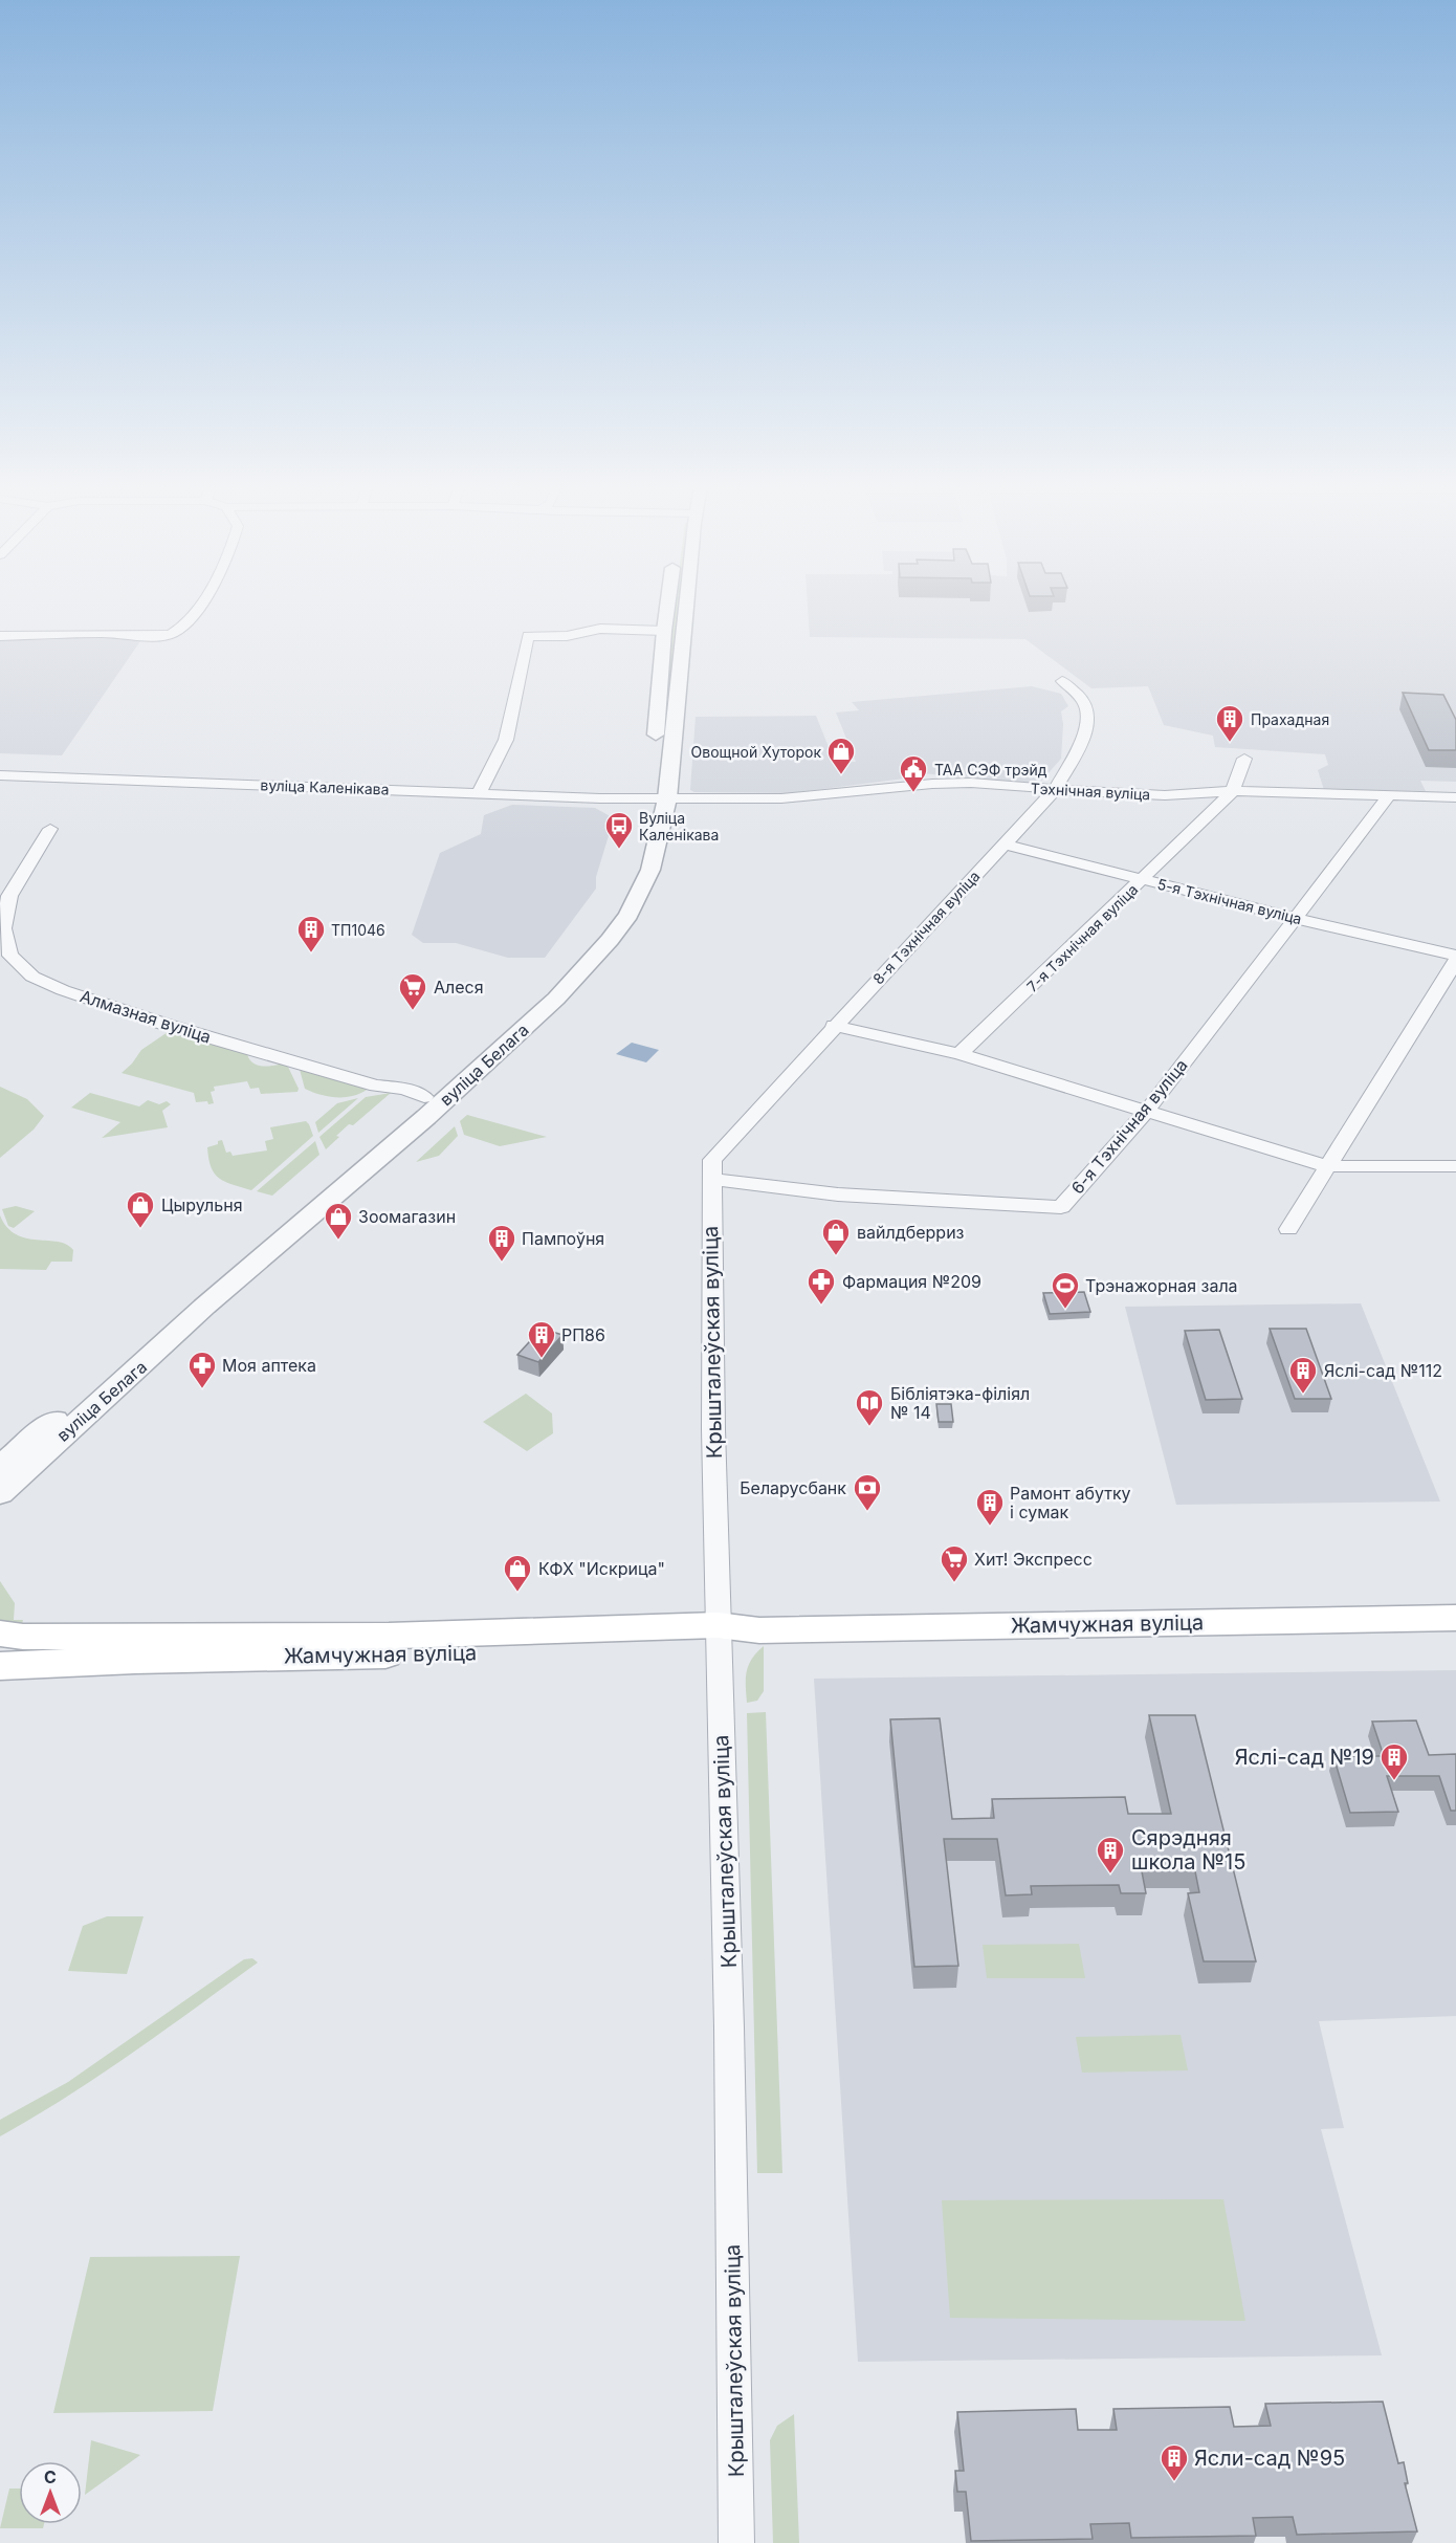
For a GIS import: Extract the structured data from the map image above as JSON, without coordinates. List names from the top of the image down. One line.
{"streets":{"main road":["Жамчужная вуліца"],"street":["вуліца Каленікава","Тэхнічная вуліца","5-я Тэхнічная вуліца","8-я Тэхнічная вуліца","7-я Тэхнічная вуліца","Алмазная вуліца","вуліца Белага","6-я Тэхнічная вуліца","Крышталеўская вуліца"]},"crossings":[["вуліца Каленікава","Тэхнічная вуліца"],["вуліца Каленікава","вуліца Белага"],["Тэхнічная вуліца","8-я Тэхнічная вуліца"],["Тэхнічная вуліца","7-я Тэхнічная вуліца"],["Тэхнічная вуліца","вуліца Белага"],["Тэхнічная вуліца","6-я Тэхнічная вуліца"],["5-я Тэхнічная вуліца","8-я Тэхнічная вуліца"],["5-я Тэхнічная вуліца","7-я Тэхнічная вуліца"],["5-я Тэхнічная вуліца","6-я Тэхнічная вуліца"],["8-я Тэхнічная вуліца","6-я Тэхнічная вуліца"],["8-я Тэхнічная вуліца","Крышталеўская вуліца"],["Алмазная вуліца","вуліца Белага"],["6-я Тэхнічная вуліца","Крышталеўская вуліца"],["Крышталеўская вуліца","Жамчужная вуліца"]],"places":{"building":["Прахадная","ТП1046","Пампоўня","РП86","Яслі-сад №112","Рамонт абутку і сумак","Яслі-сад №19","Сярэдняя школа №15","Ясли-сад №95"],"shop":["Овощной Хуторок","Цырульня","Зоомагазин","вайлдберриз","КФХ \"Искрица\""],"public building":["ТАА СЭФ трэйд"],"bus stop":["Вуліца Каленікава"],"supermarket":["Алеся","Хит! Экспресс"],"pharmacy":["Фармация №209","Моя аптека"],"sports":["Трэнажорная зала"],"library":["Бібліятэка-філіял № 14"],"bank":["Беларусбанк"]},"north":"top"}
